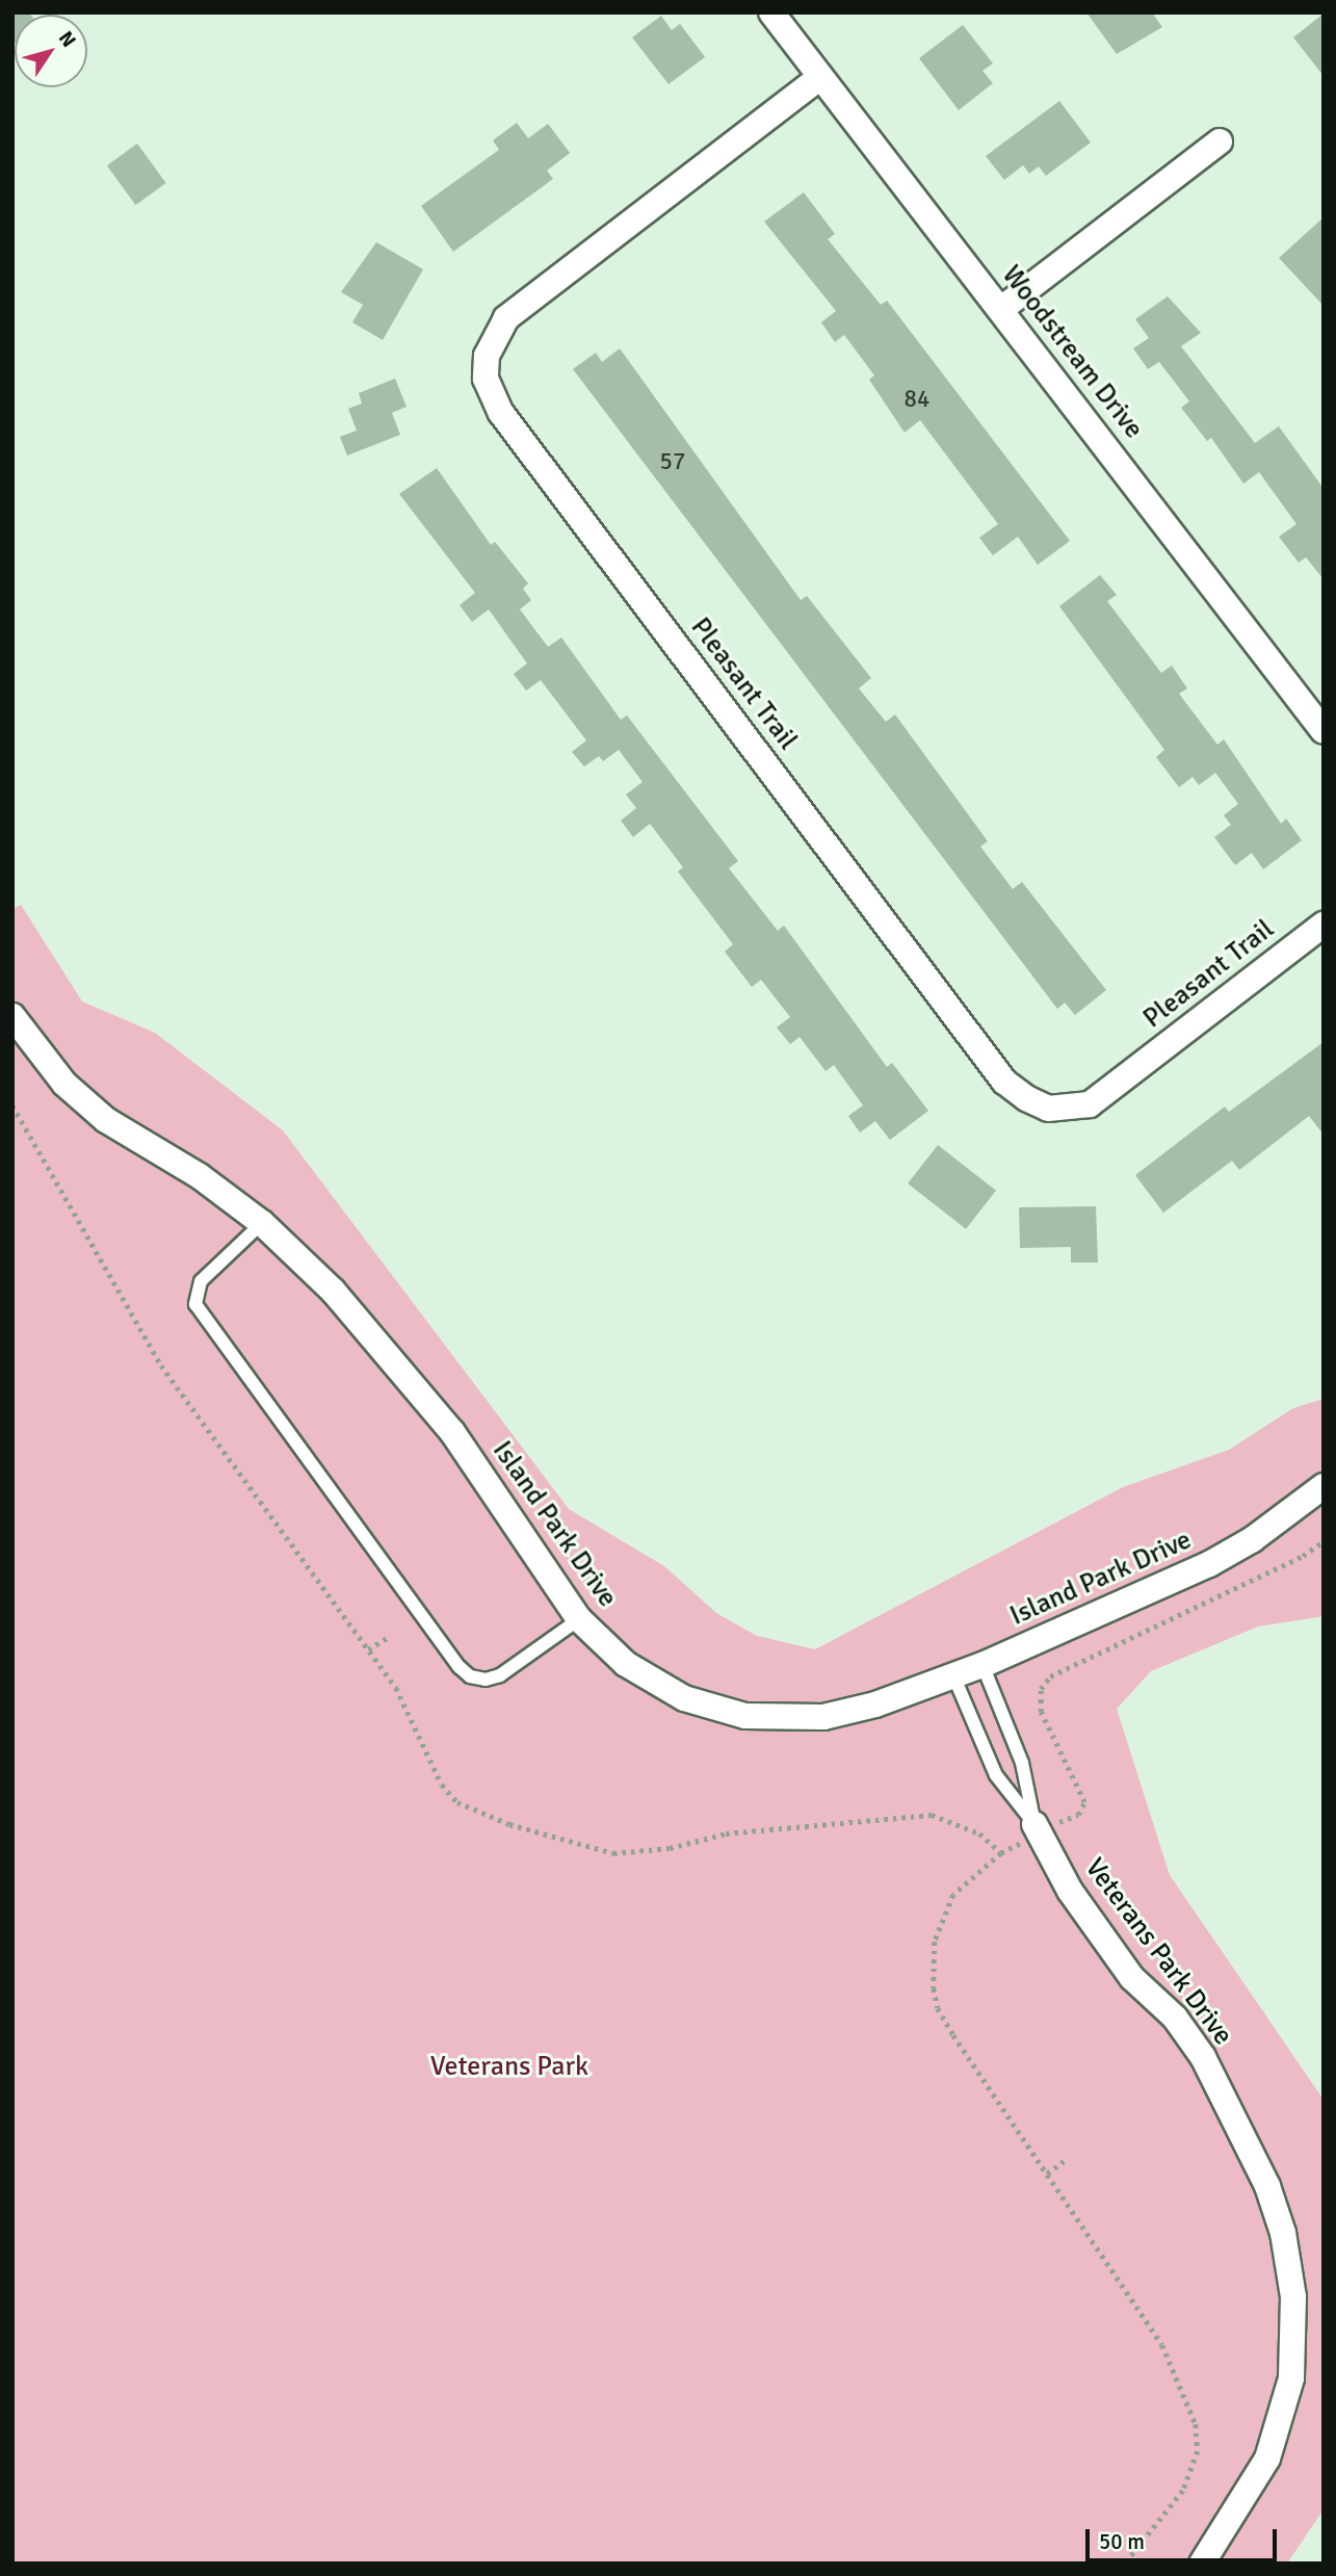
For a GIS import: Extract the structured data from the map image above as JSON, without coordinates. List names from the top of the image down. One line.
{"streets":{"street":["Woodstream Drive","Pleasant Trail","Island Park Drive","Veterans Park Drive"]},"crossings":[["Woodstream Drive","Pleasant Trail"],["Island Park Drive","Veterans Park Drive"]],"parks":["Veterans Park"],"house_numbers":["84","57"],"scale_bar":"50 m","north":"top right"}
